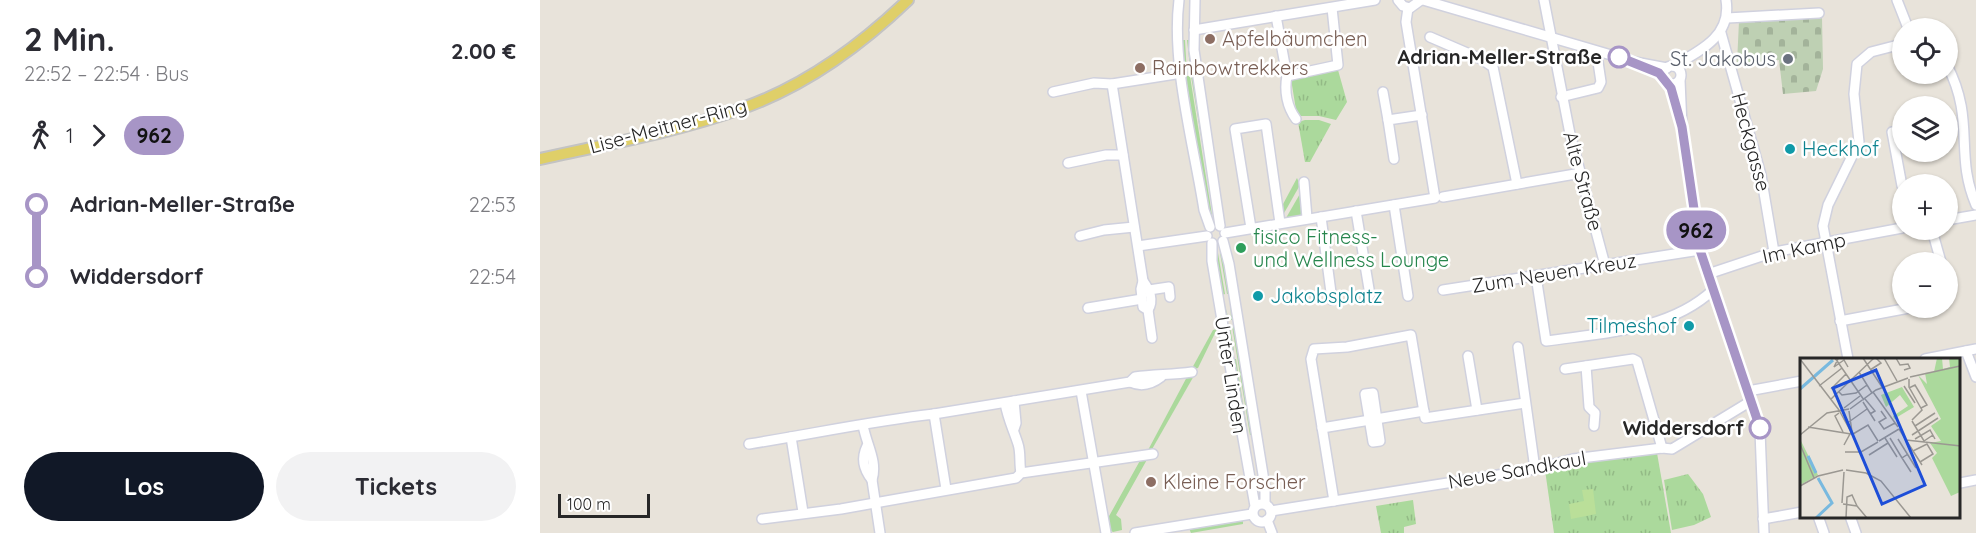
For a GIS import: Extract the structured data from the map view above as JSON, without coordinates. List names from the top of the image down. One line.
{"streets":{"main road":["Lise-Meitner-Ring"],"street":["Heckgasse","Alte Straße","Im Kamp","Zum Neuen Kreuz","Unter Linden","Neue Sandkaul"]},"crossings":[["Heckgasse","Im Kamp"],["Alte Straße","Zum Neuen Kreuz"],["Unter Linden","Neue Sandkaul"]],"places":["Apfelbäumchen","Adrian-Meller-Straße","St. Jakobus","Rainbowtrekkers","Heckhof","fisico Fitness- und Wellness Lounge","Jakobsplatz","Tilmeshof","Widdersdorf","Kleine Forscher"],"lines":["bus line 962"],"scale_bar":"100 m","page":{"heading":["2 Min.","22:52 – 22:54 · Bus","2.00 €"],"on_map":"962","map_buttons":["+","−"],"legs":["1","962"],"list":[{"name":"Adrian-Meller-Straße","value":"22:53"},{"name":"Widdersdorf","value":"22:54"}],"buttons":["Los","Tickets"],"scale":"100 m"}}
